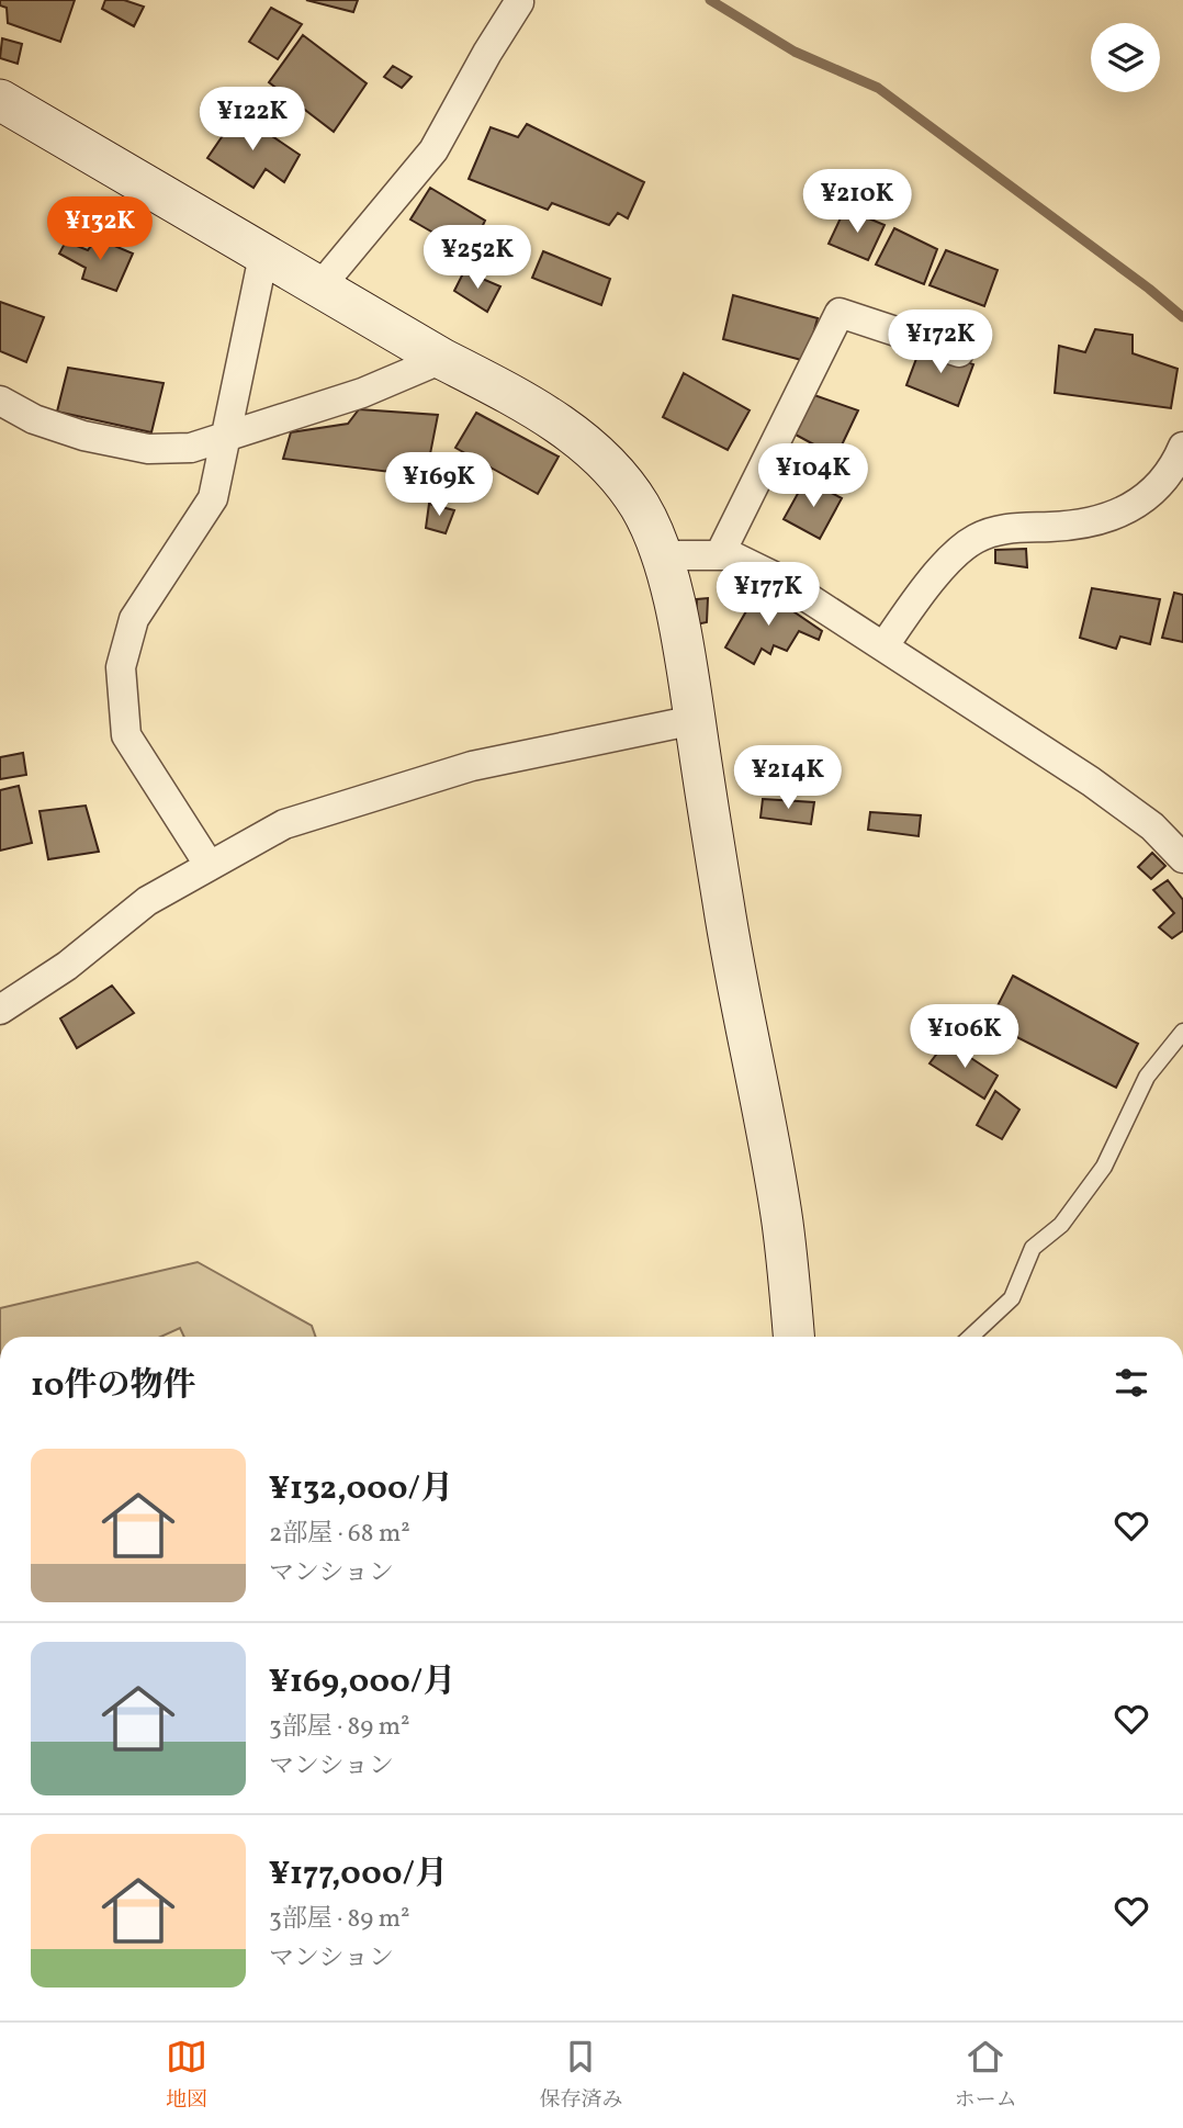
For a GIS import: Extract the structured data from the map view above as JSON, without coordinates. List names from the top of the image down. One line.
{"page":{"price":["¥122K","¥210K","¥132K","¥252K","¥172K","¥104K","¥169K","¥177K","¥214K","¥106K"],"heading":"10件の物件","list":[{"name":"¥132,000/月","note":"2部屋 · 68 m² · マンション"},{"name":"¥169,000/月","note":"3部屋 · 89 m² · マンション"},{"name":"¥177,000/月","note":"3部屋 · 89 m² · マンション"}],"tabs":["地図","保存済み","ホーム"]}}
